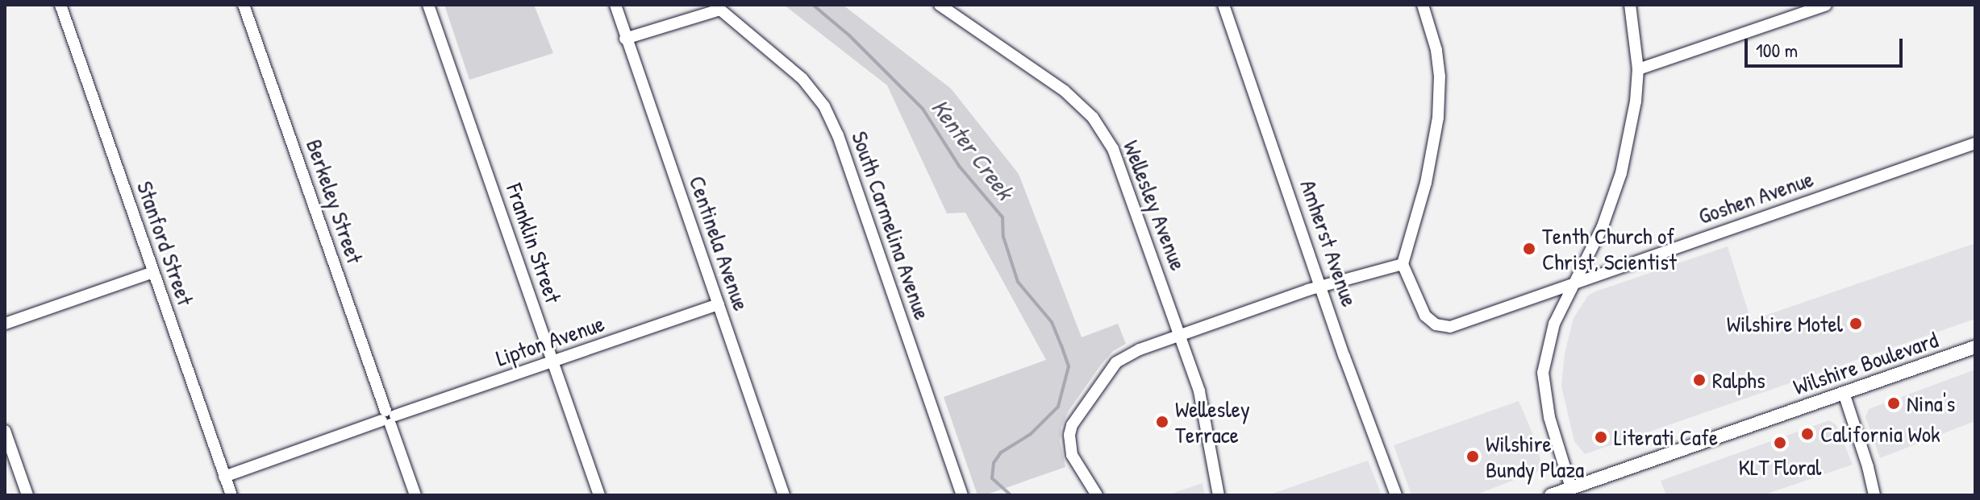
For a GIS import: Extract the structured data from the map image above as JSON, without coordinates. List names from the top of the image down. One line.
{"streets":{"main road":["Wilshire Boulevard"],"street":["Goshen Avenue","Berkeley Street","Wellesley Avenue","South Carmelina Avenue","Stanford Street","Franklin Street","Centinela Avenue","Amherst Avenue","Lipton Avenue"]},"crossings":[["Berkeley Street","Lipton Avenue"],["South Carmelina Avenue","Centinela Avenue"],["Stanford Street","Lipton Avenue"],["Franklin Street","Lipton Avenue"],["Centinela Avenue","Lipton Avenue"]],"water":["Kenter Creek"],"places":["Tenth Church of Christ, Scientist","Wilshire Motel","Ralphs","Nina's","Wellesley Terrace","California Wok","Literati Cafe","KLT Floral","Wilshire Bundy Plaza"],"scale_bar":"100 m"}
